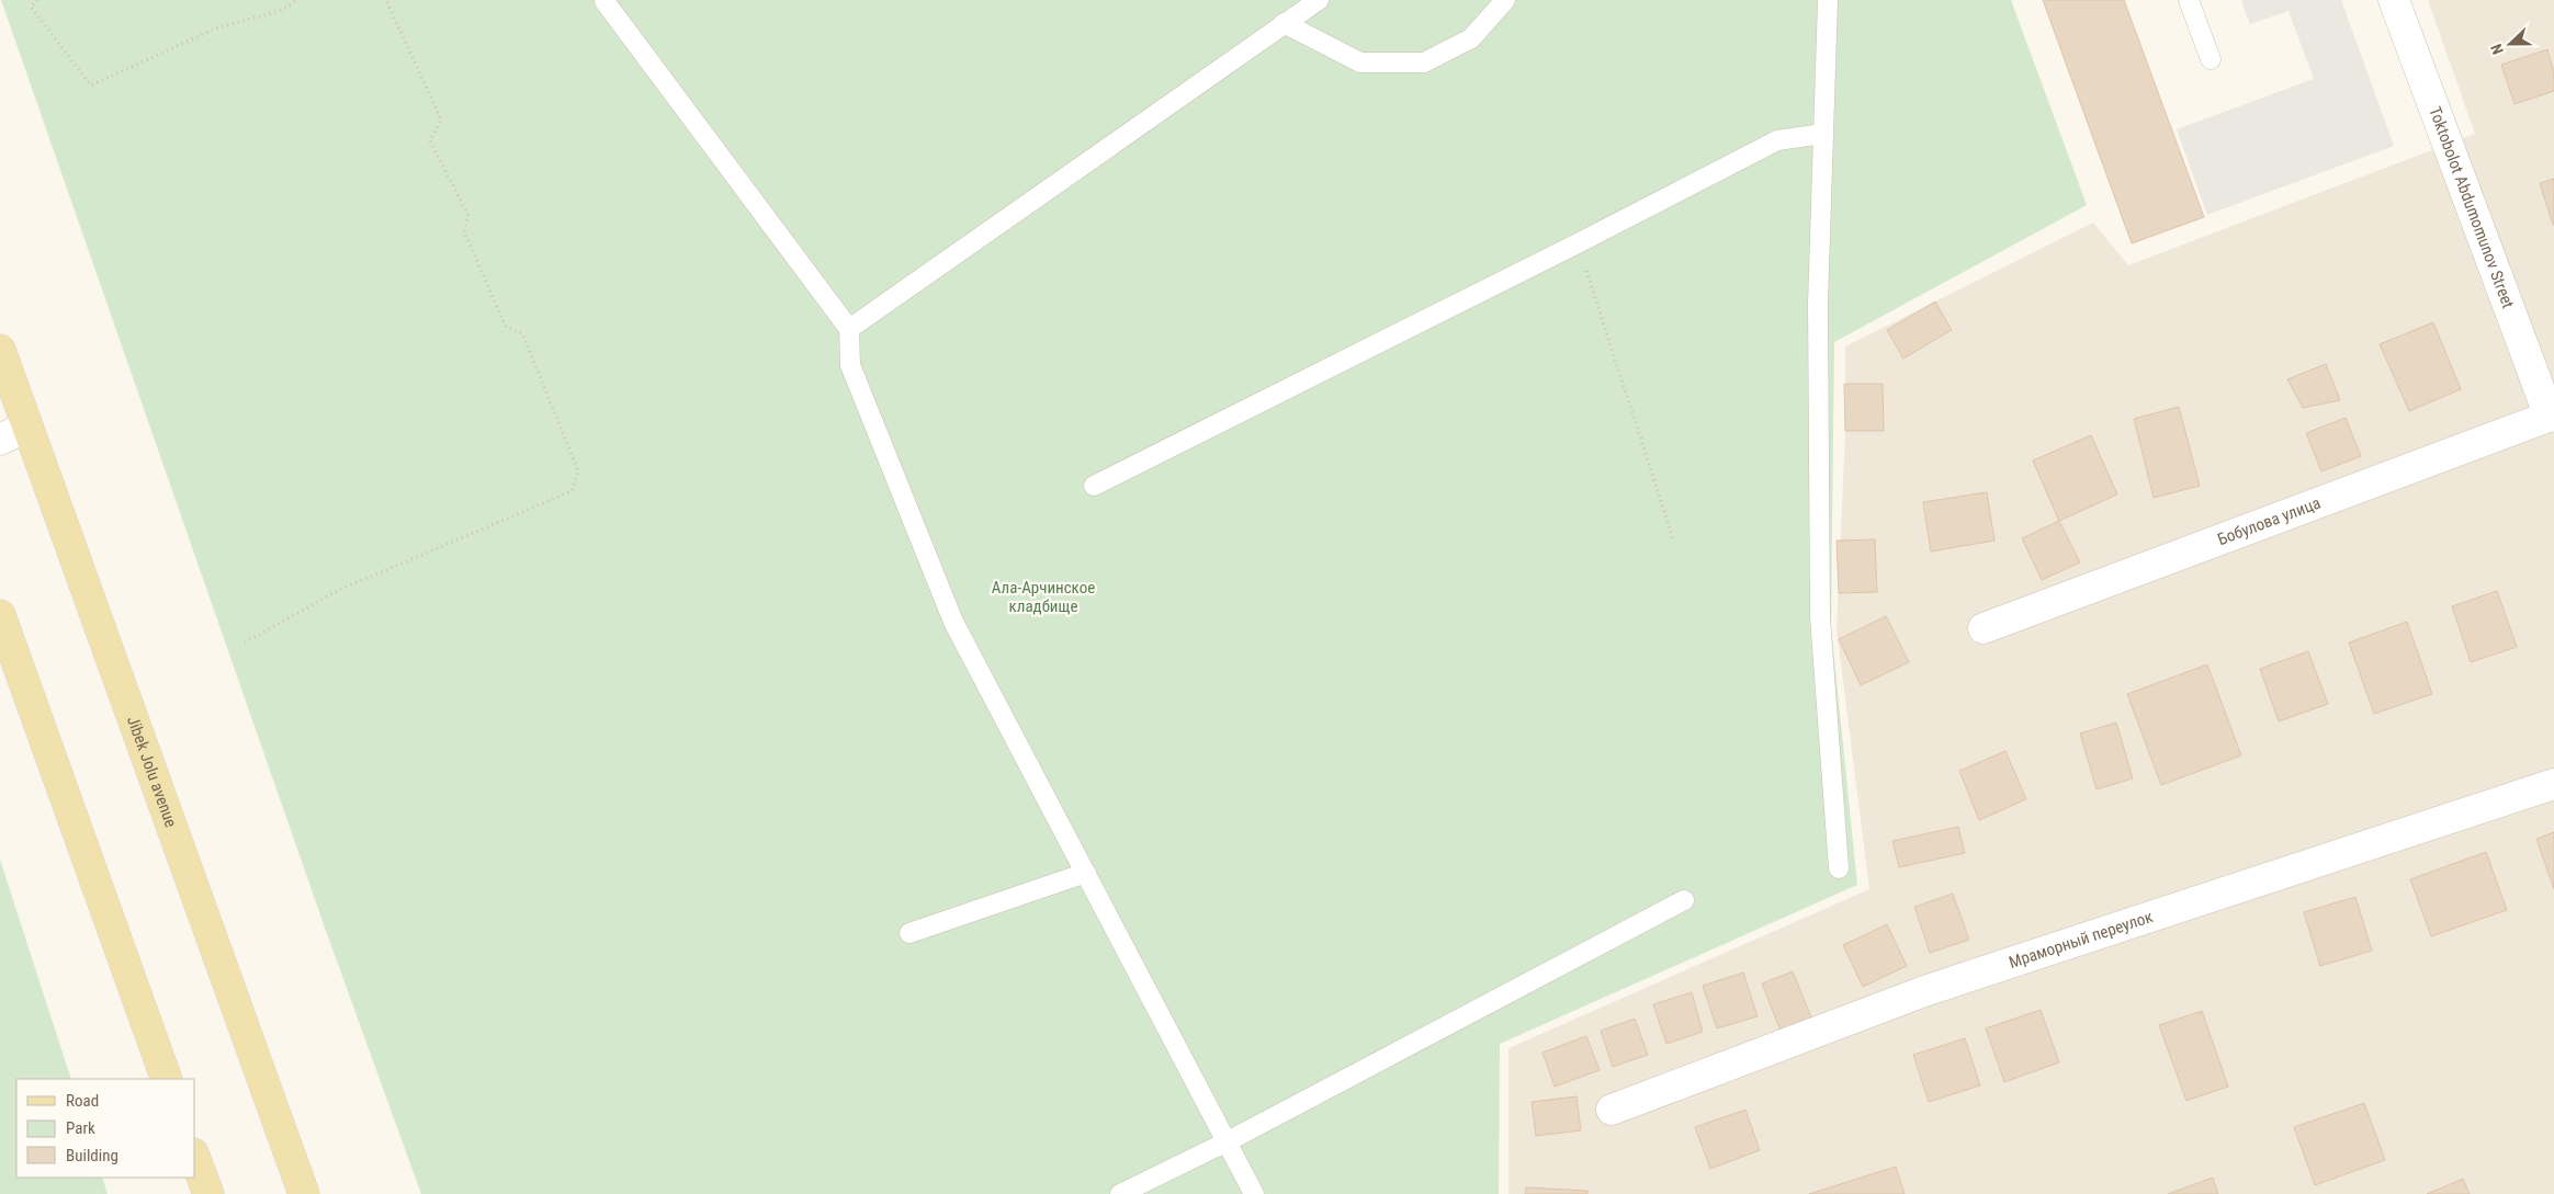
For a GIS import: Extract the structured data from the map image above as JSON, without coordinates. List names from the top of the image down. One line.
{"streets":{"main road":["Jibek Jolu avenue"],"street":["Toktobolot Abdumomunov Street","Бобулова улица","Мраморный переулок"]},"crossings":[["Toktobolot Abdumomunov Street","Бобулова улица"]],"parks":["Ала-Арчинское кладбище"],"legend":["Road","Park","Building"],"north":"left"}
